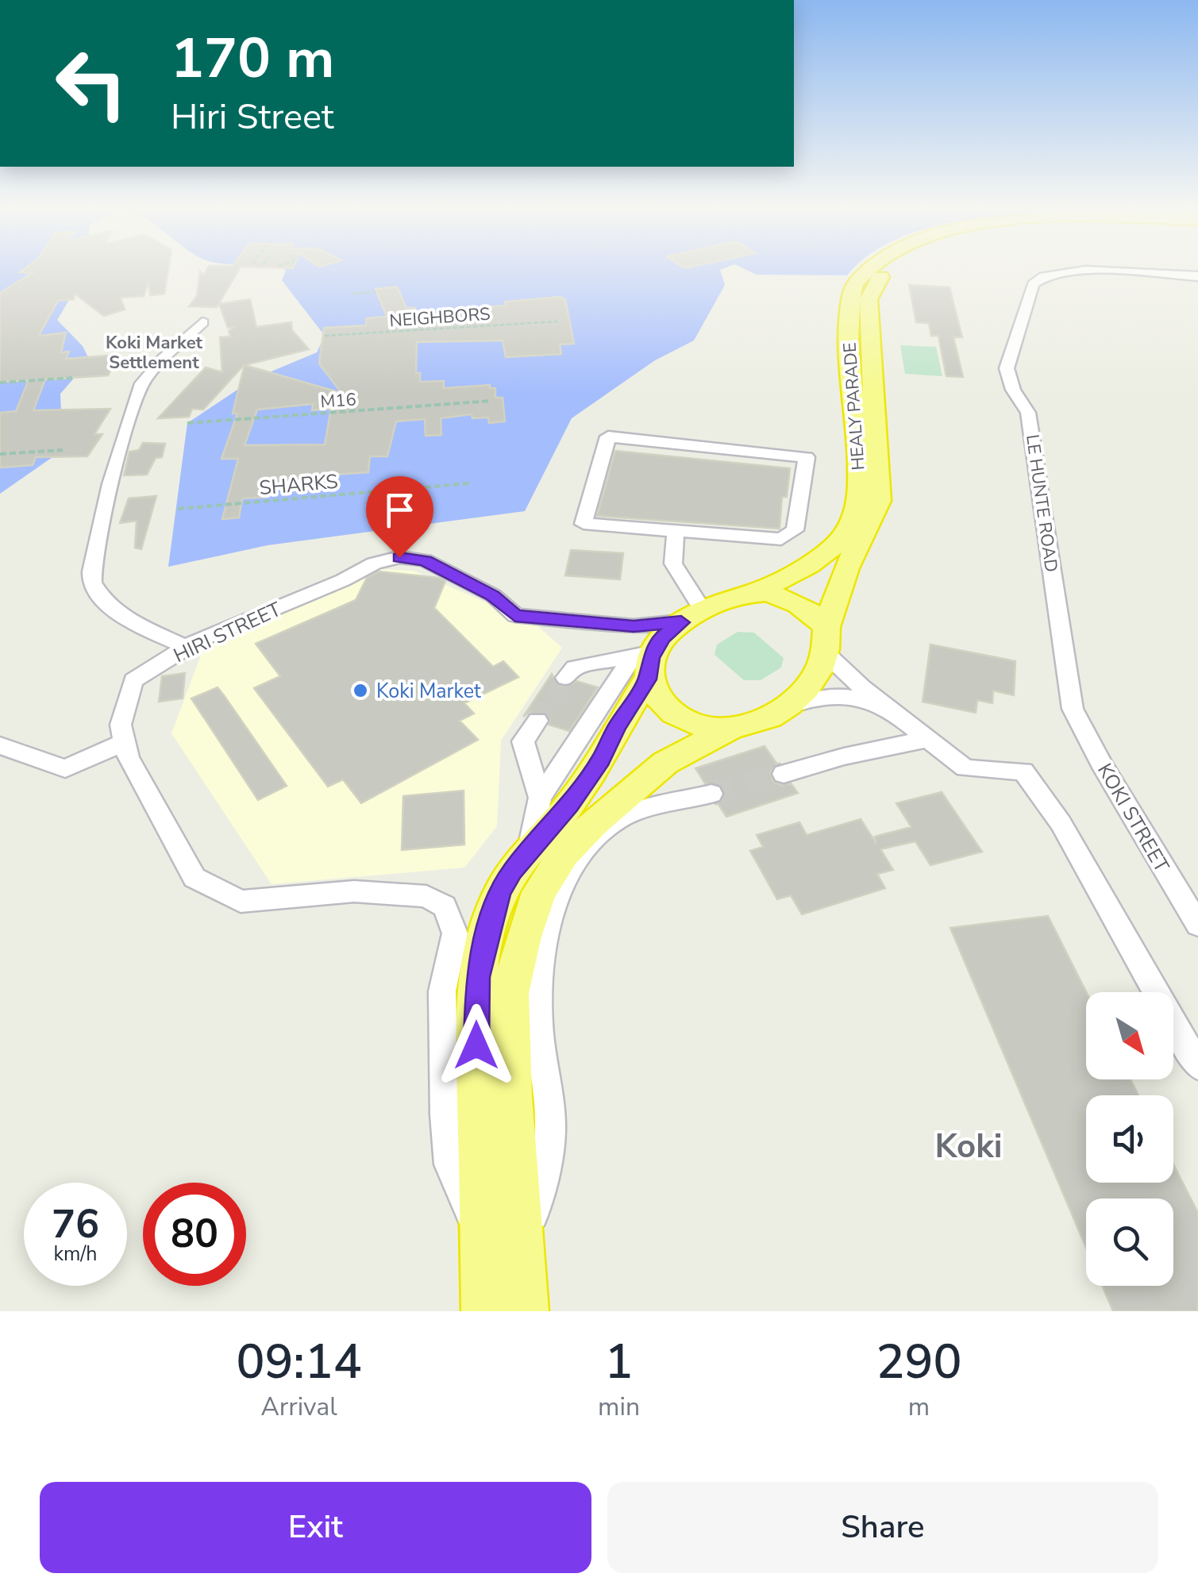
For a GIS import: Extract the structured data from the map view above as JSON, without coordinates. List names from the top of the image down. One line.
{"streets":{"highway":["HEALY PARADE"],"street":["LE HUNTE ROAD","HIRI STREET","KOKI STREET"],"path":["NEIGHBORS","M16","SHARKS"]},"crossings":[["HEALY PARADE","HIRI STREET"],["LE HUNTE ROAD","KOKI STREET"]],"districts":["Koki Market Settlement","Koki"],"places":["Koki Market"],"north":"bottom right","page":{"turn":["170 m","Hiri Street"],"speed":"76 km/h","limit":"80","eta":["09:14","Arrival","1","min","290","m"],"buttons":["Exit","Share"]}}
